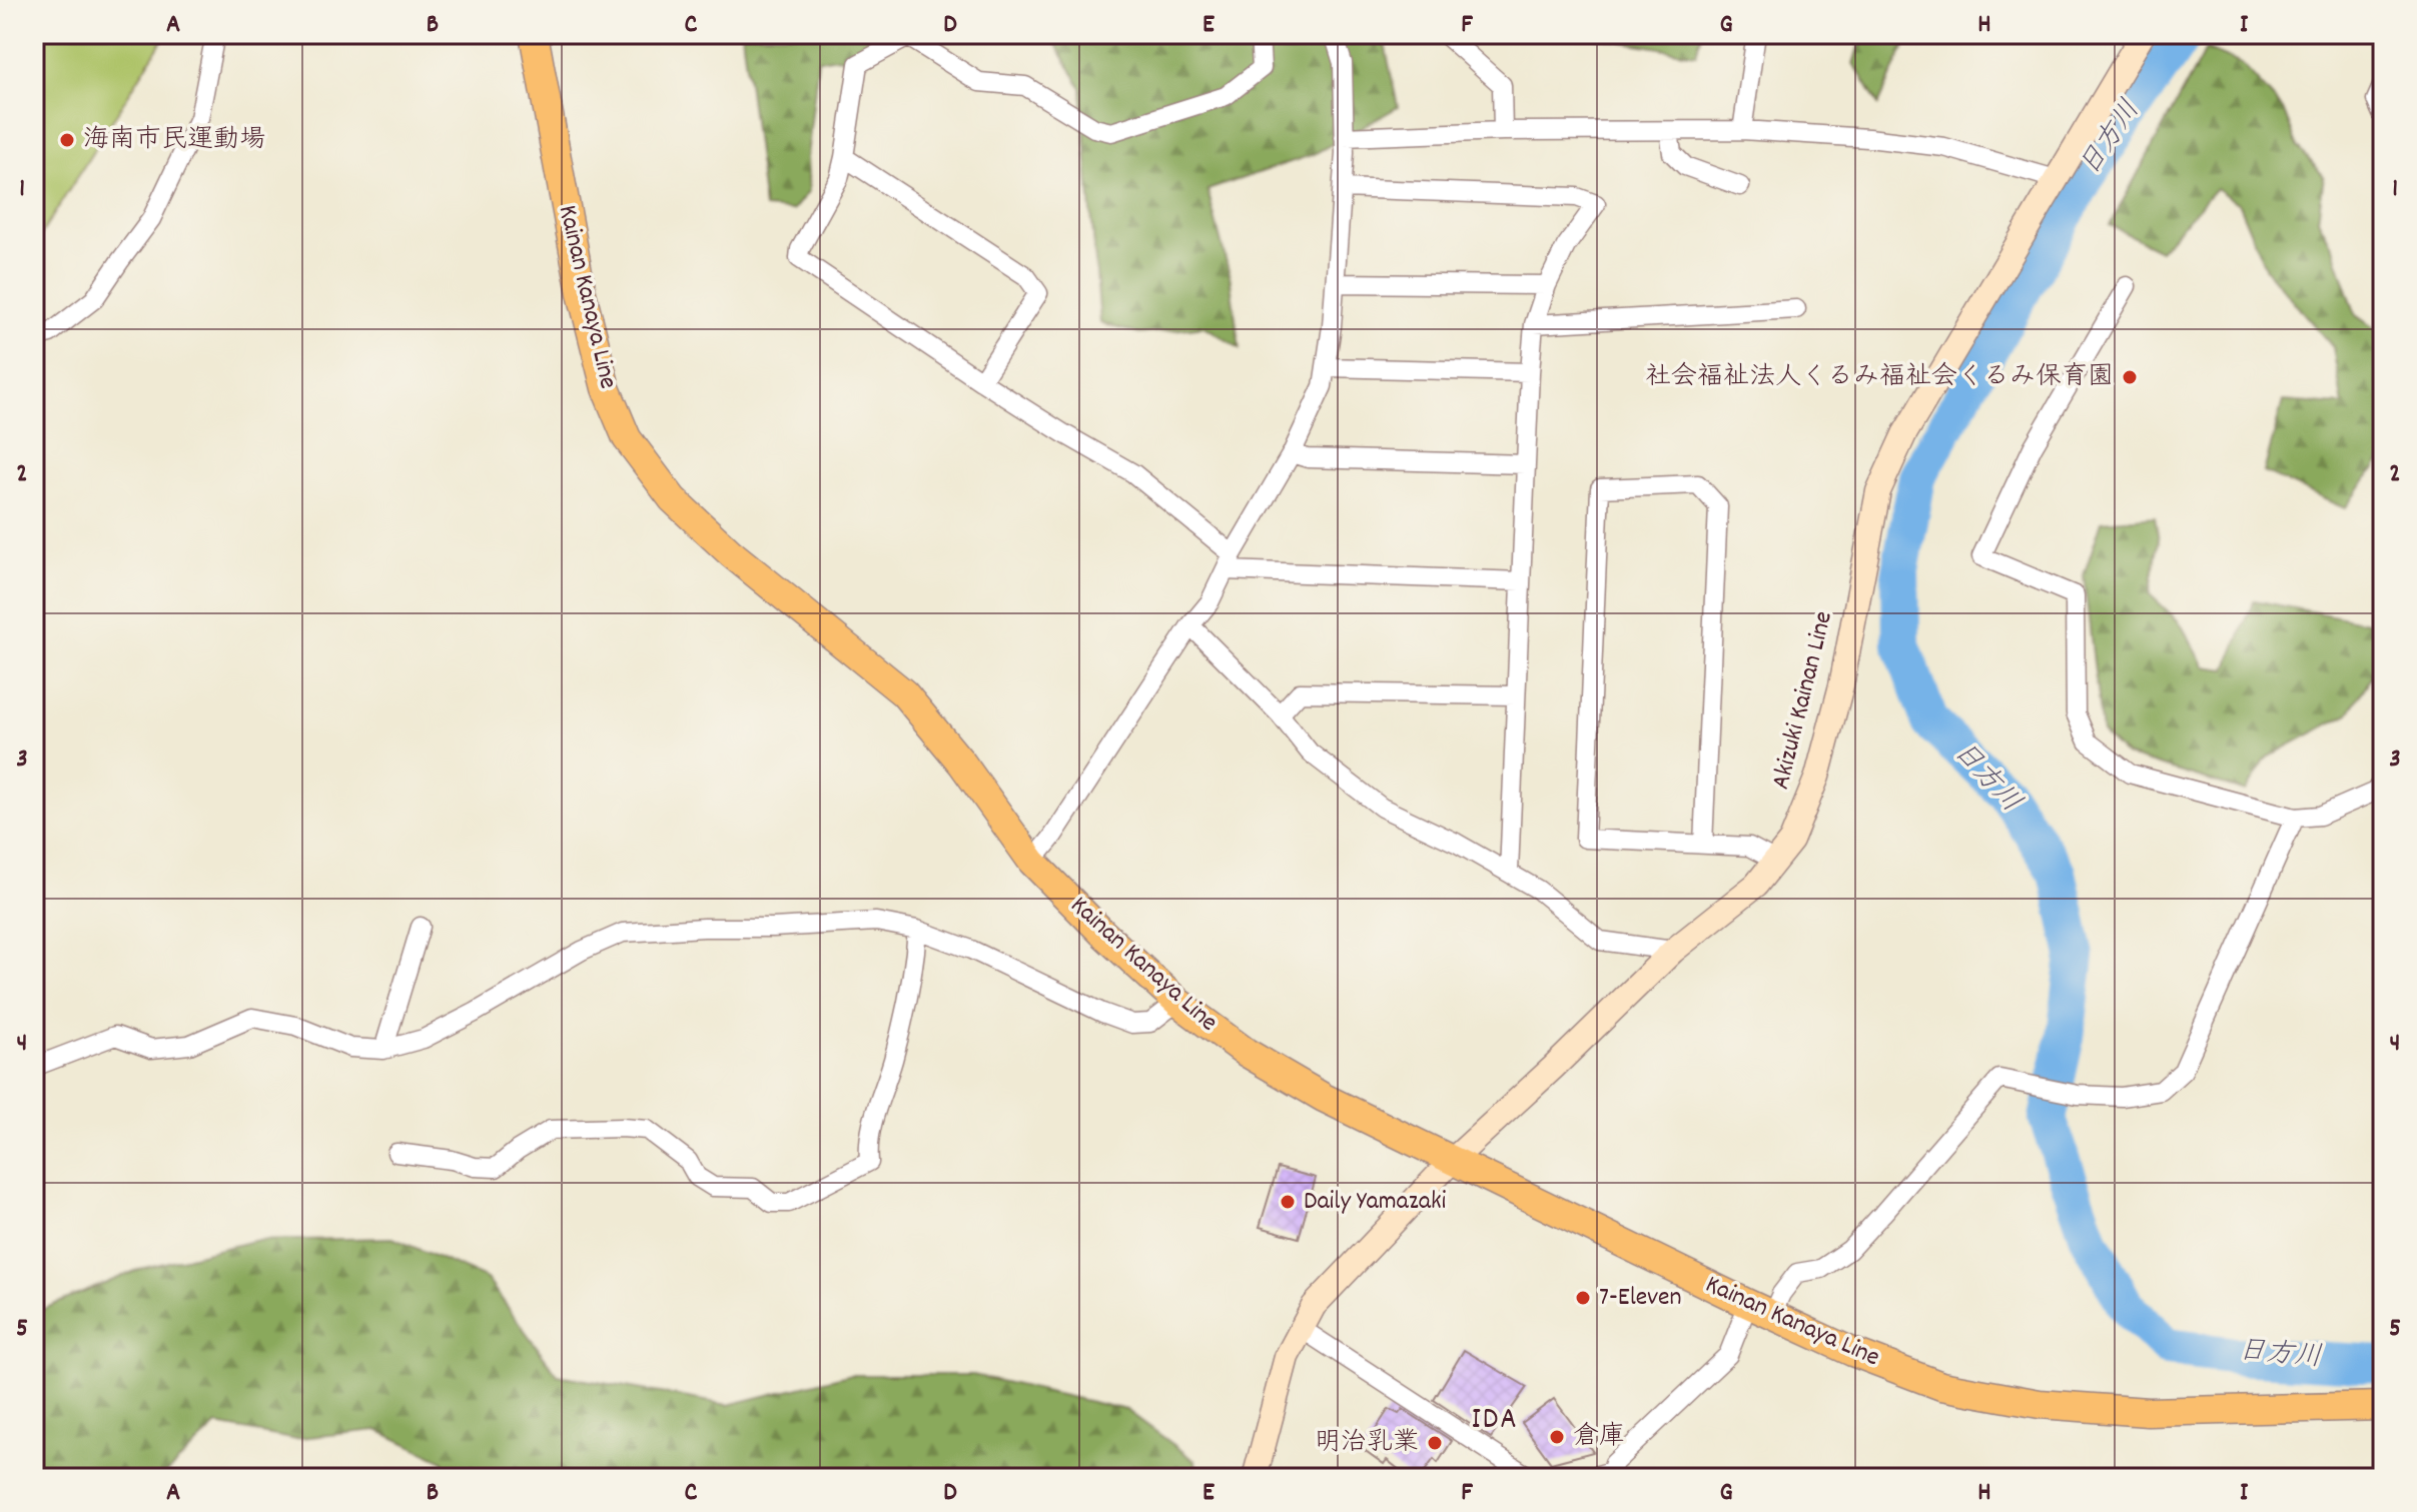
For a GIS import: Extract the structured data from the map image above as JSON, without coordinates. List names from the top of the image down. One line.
{"streets":{"main road":["Kainan Kanaya Line","Akizuki Kainan Line"]},"crossings":[["Kainan Kanaya Line","Akizuki Kainan Line"]],"districts":["IDA"],"water":["日方川"],"places":["海南市民運動場","社会福祉法人くるみ福祉会くるみ保育園","Daily Yamazaki","7-Eleven","倉庫","明治乳業"],"grid":{"columns":["A","B","C","D","E","F","G","H","I"],"rows":["1","2","3","4","5"]}}
